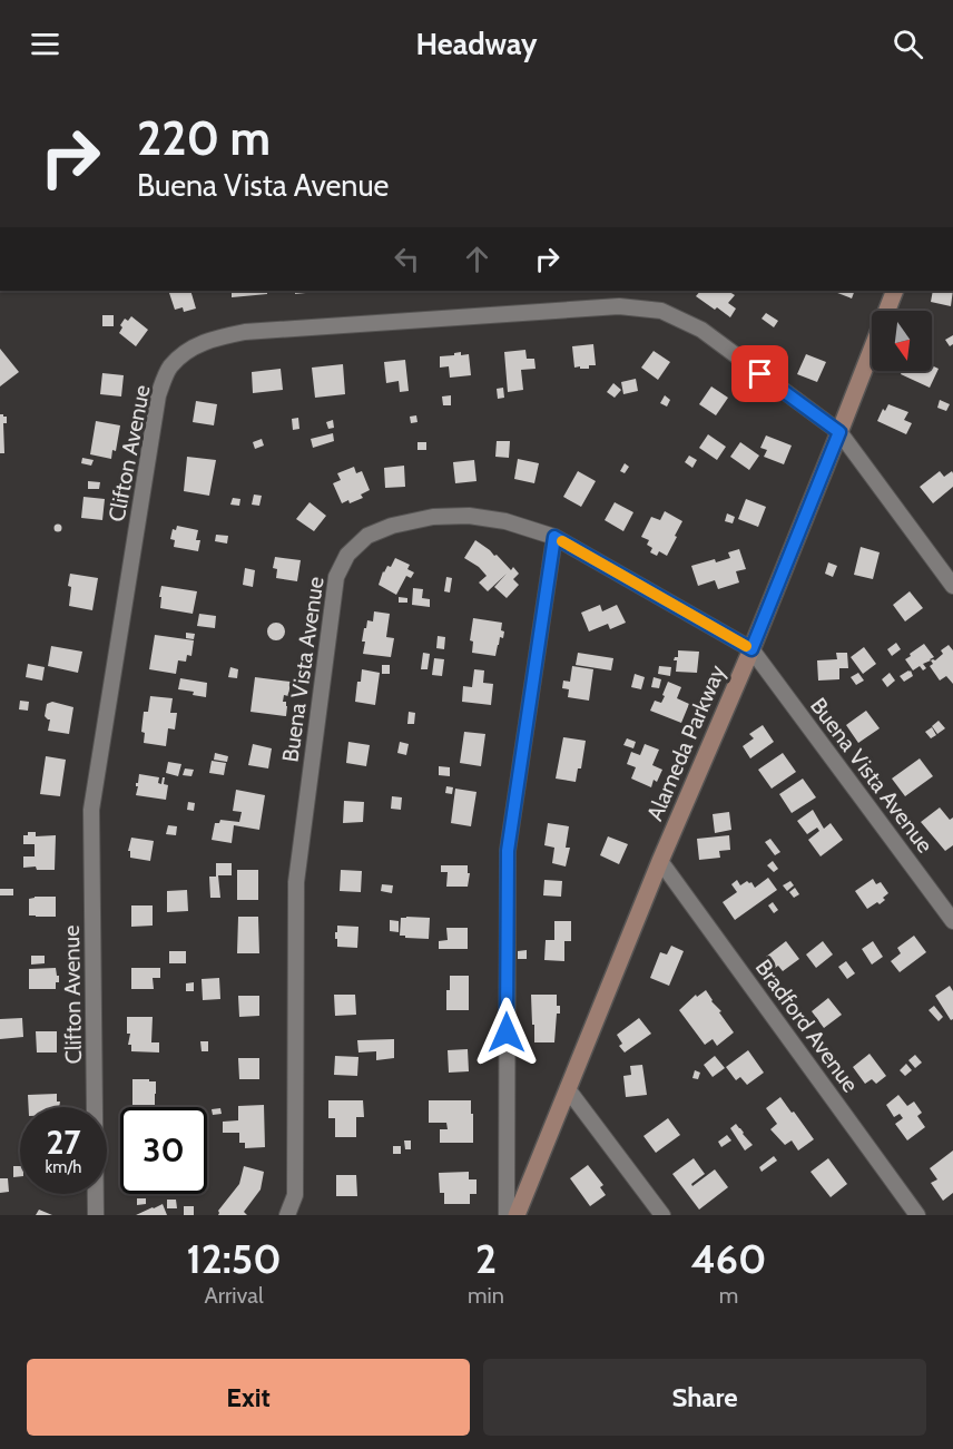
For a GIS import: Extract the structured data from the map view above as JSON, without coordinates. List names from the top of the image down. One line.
{"streets":{"street":["Clifton Avenue","Buena Vista Avenue","Alameda Parkway","Bradford Avenue"]},"crossings":[["Clifton Avenue","Alameda Parkway"],["Buena Vista Avenue","Alameda Parkway"],["Alameda Parkway","Bradford Avenue"]],"north":"bottom","page":{"header":"Headway","turn":["220 m","Buena Vista Avenue"],"speed":"27 km/h","limit":"30","eta":["12:50","Arrival","2","min","460","m"],"buttons":["Exit","Share"]}}
